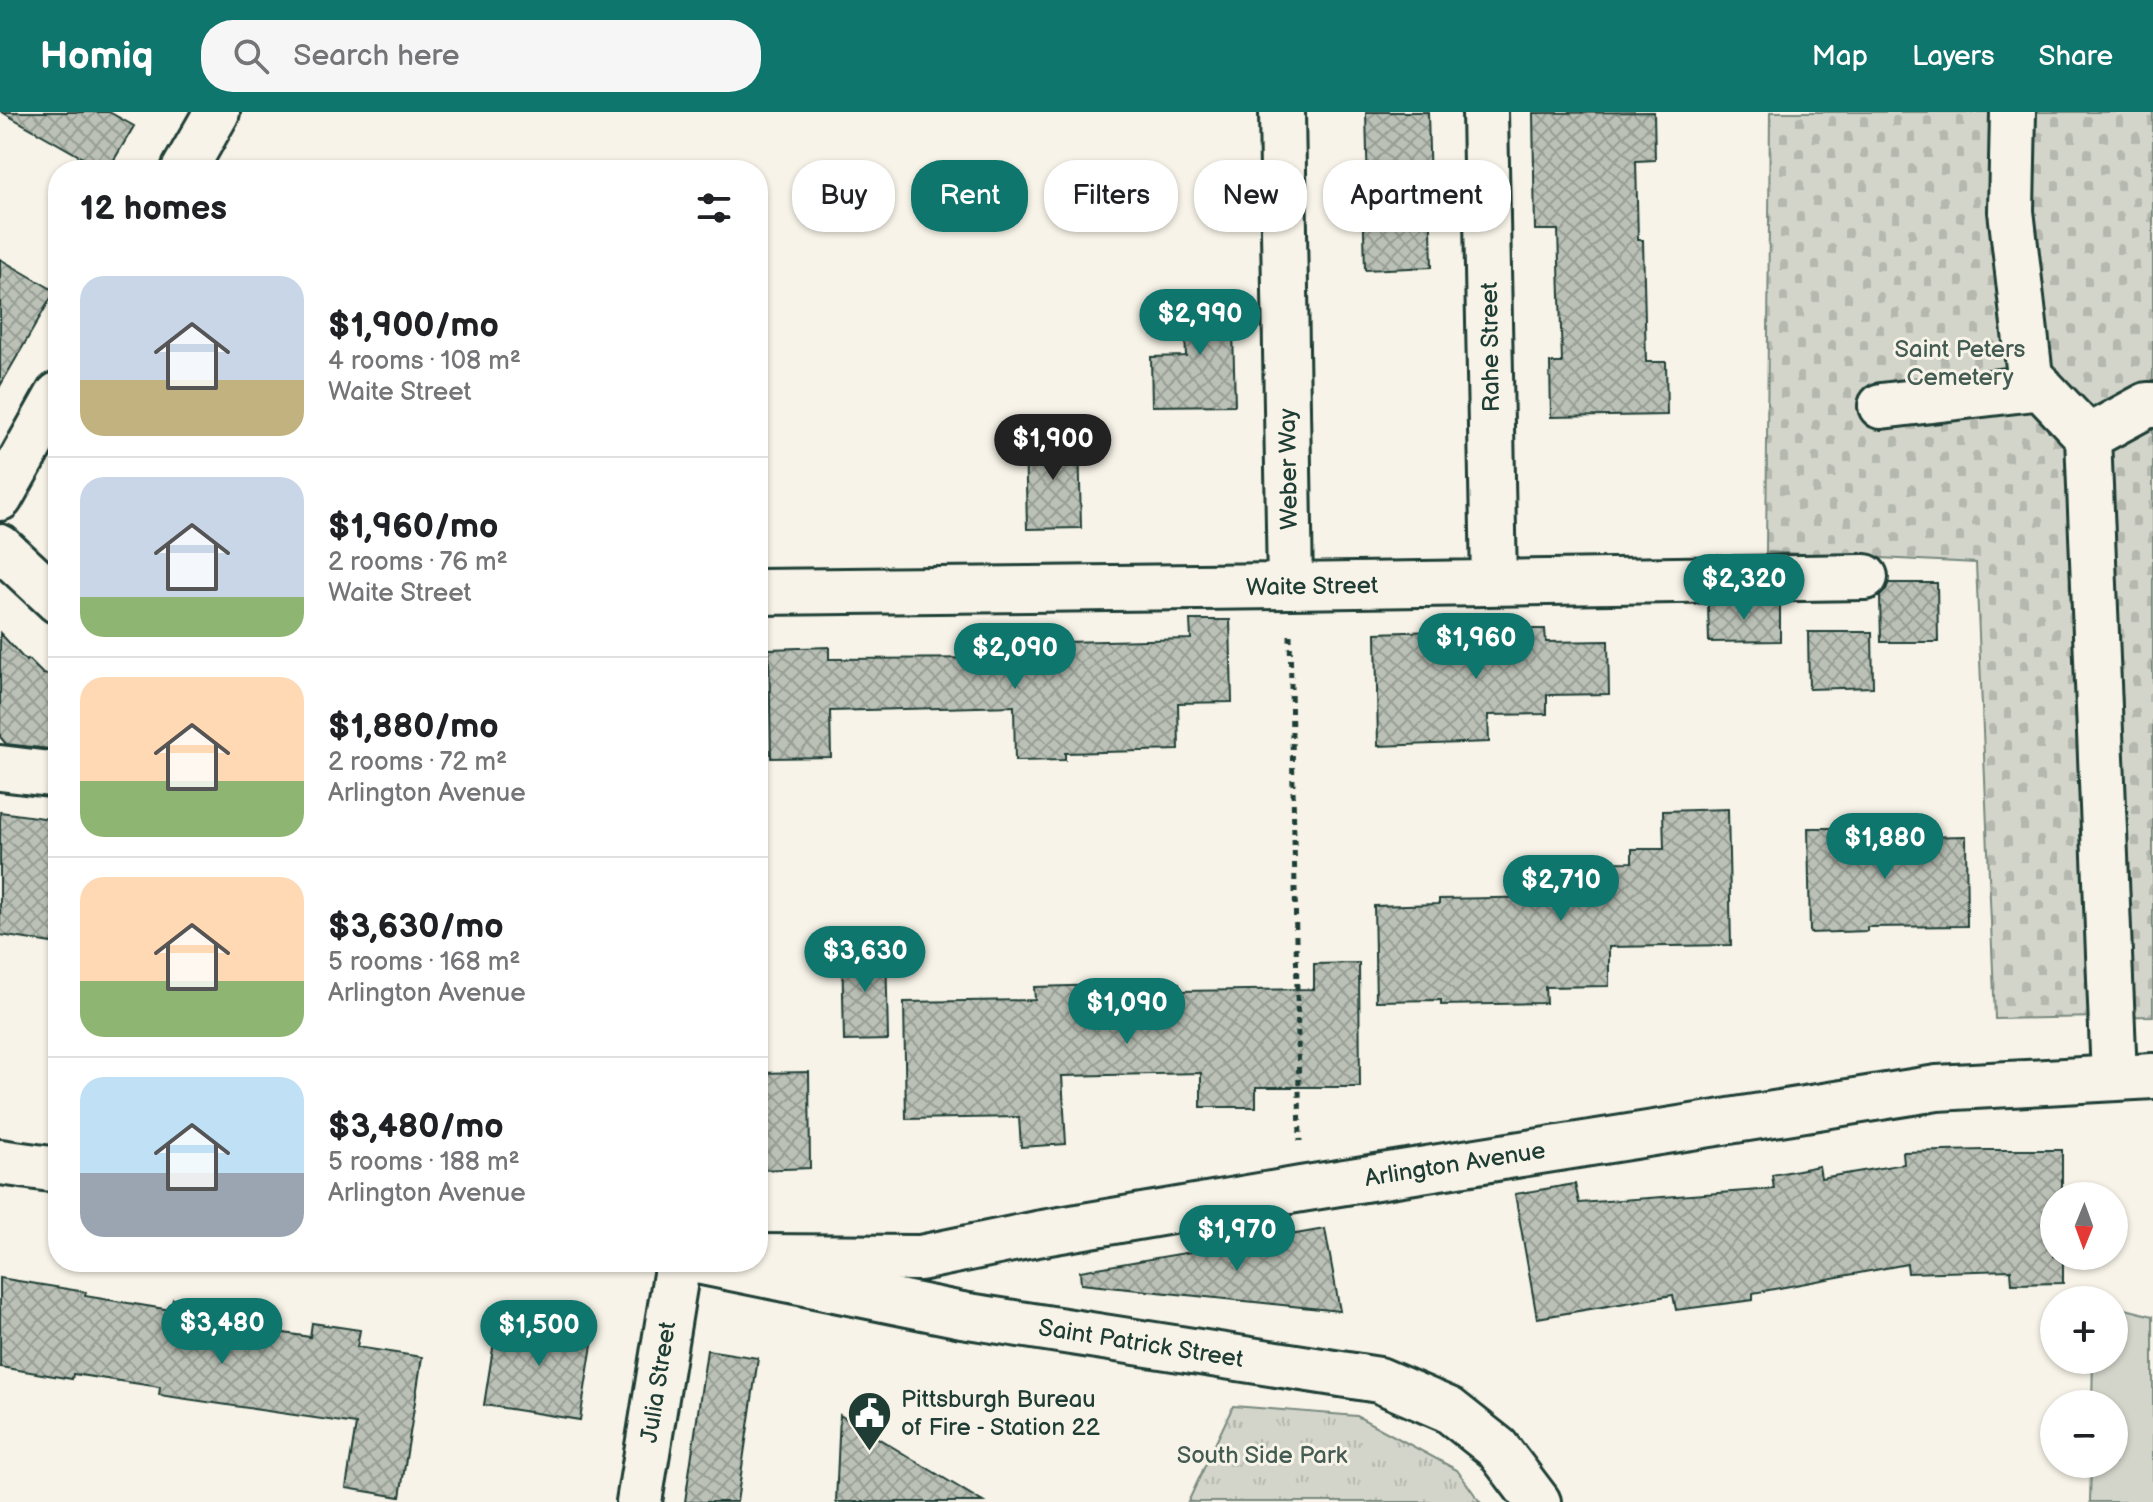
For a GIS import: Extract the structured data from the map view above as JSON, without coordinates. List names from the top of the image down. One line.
{"streets":{"street":["Rahe Street","Weber Way","Waite Street","Arlington Avenue","Saint Patrick Street","Julia Street"]},"crossings":[["Rahe Street","Waite Street"],["Weber Way","Waite Street"]],"parks":["Saint Peters Cemetery","South Side Park"],"places":{"public building":["Pittsburgh Bureau of Fire - Station 22"]},"north":"bottom","page":{"header":"Homiq","search":"Search here","nav":["Map","Layers","Share"],"chip":["Buy","Rent","Filters","New","Apartment"],"heading":"12 homes","list":[{"name":"$1,900/mo","note":"4 rooms · 108 m² · Waite Street"},{"name":"$1,960/mo","note":"2 rooms · 76 m² · Waite Street"},{"name":"$1,880/mo","note":"2 rooms · 72 m² · Arlington Avenue"},{"name":"$3,630/mo","note":"5 rooms · 168 m² · Arlington Avenue"},{"name":"$3,480/mo","note":"5 rooms · 188 m² · Arlington Avenue"}],"price":["$2,990","$1,900","$2,320","$1,960","$2,090","$1,880","$2,710","$3,630","$1,090","$1,970","$3,480","$1,500"],"map_buttons":["+","−"]}}
